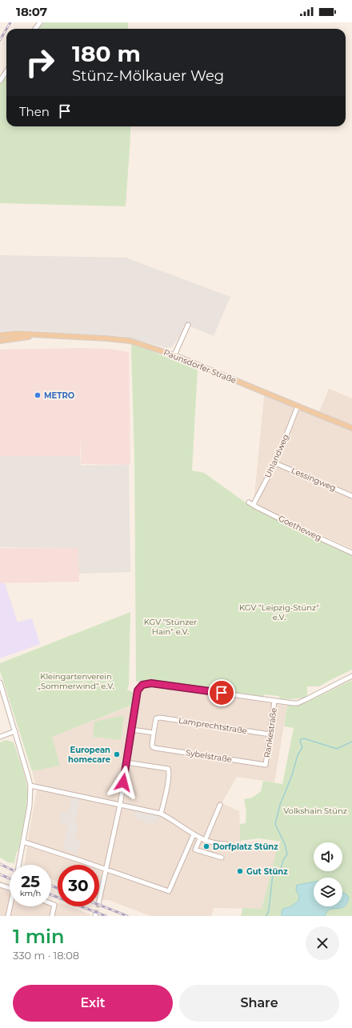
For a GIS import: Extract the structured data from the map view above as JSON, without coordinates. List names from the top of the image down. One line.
{"streets":{"main road":["Paunsdorfer Straße"],"street":["Uhlandweg","Lessingweg","Goetheweg","Lamprechtstraße","Rankestraße","Sybelstraße"]},"crossings":[["Paunsdorfer Straße","Uhlandweg"],["Uhlandweg","Lessingweg"],["Uhlandweg","Goetheweg"],["Lamprechtstraße","Rankestraße"],["Lamprechtstraße","Sybelstraße"],["Rankestraße","Sybelstraße"]],"parks":["KGV \"Leipzig-Stünz\" e.V.","KGV \"Stünzer Hain\" e.V.","Kleingartenverein „Sommerwind“ e.V.","Volkshain Stünz"],"places":["METRO","European homecare","Dorfplatz Stünz","Gut Stünz"],"page":{"status":"18:07","turn":["180 m","Stünz-Mölkauer Weg"],"then":"Then","speed":"25 km/h","limit":"30","heading":["1 min","330 m · 18:08"],"buttons":["Exit","Share"]}}
